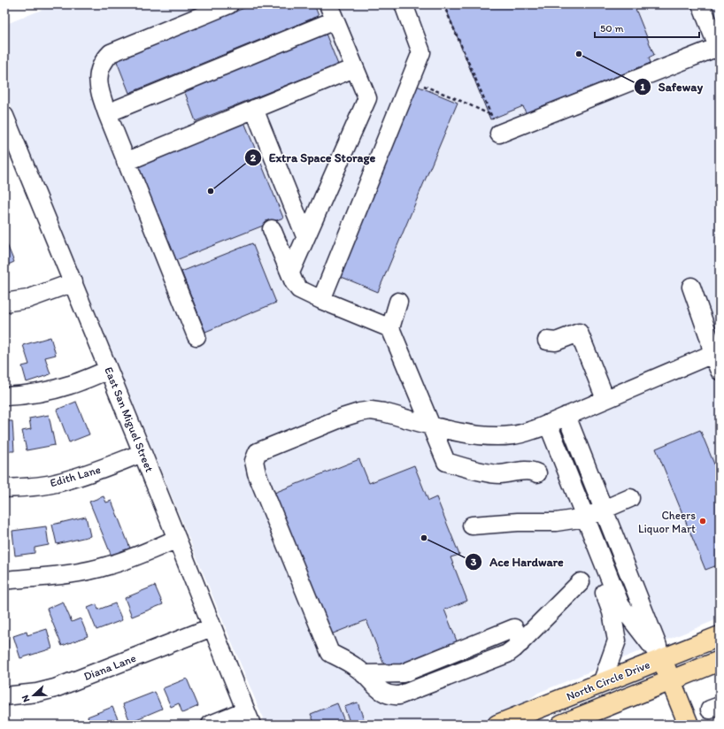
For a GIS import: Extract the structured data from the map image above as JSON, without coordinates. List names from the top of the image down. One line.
{"streets":{"main road":["North Circle Drive"],"street":["East San Miguel Street","Edith Lane","Diana Lane"]},"crossings":[["East San Miguel Street","Edith Lane"],["East San Miguel Street","Diana Lane"]],"places":["Safeway","Extra Space Storage","Cheers Liquor Mart","Ace Hardware"],"scale_bar":"50 m","north":"left"}
